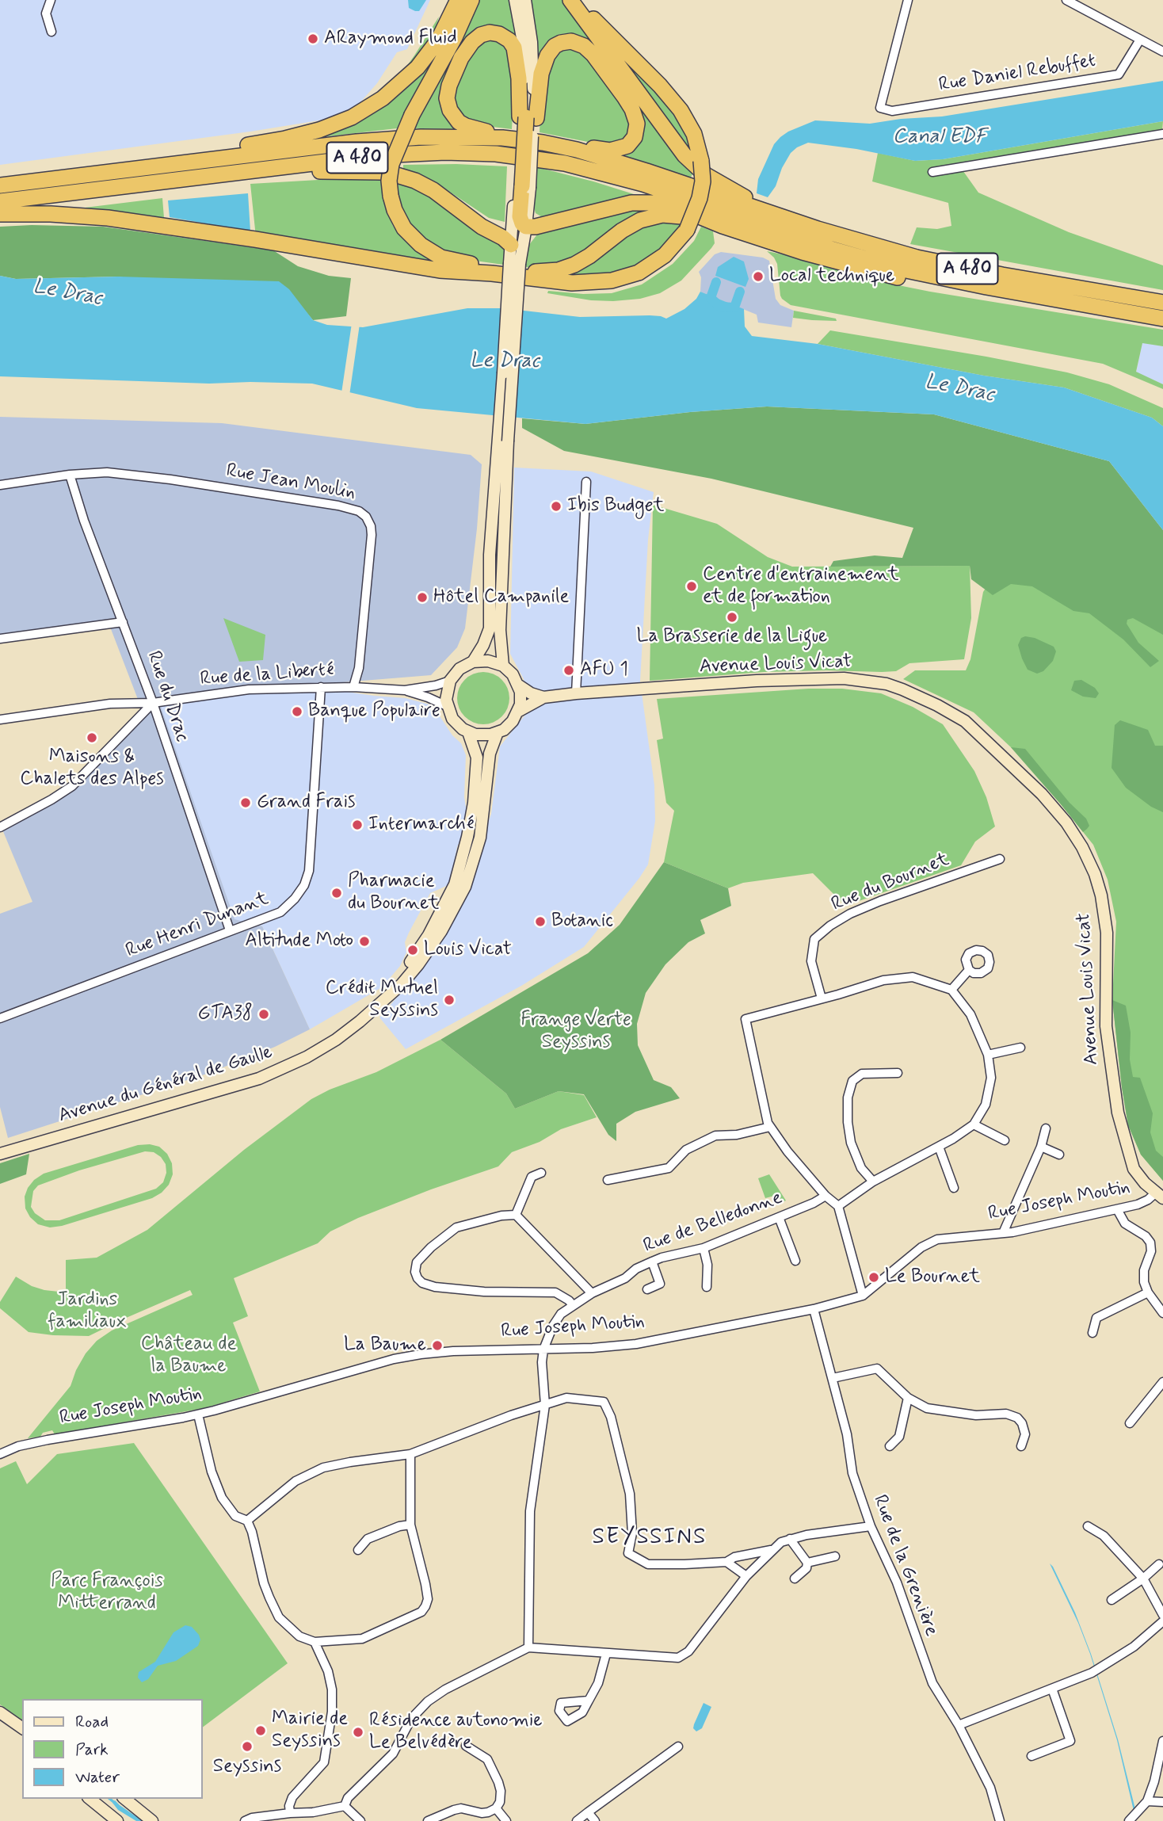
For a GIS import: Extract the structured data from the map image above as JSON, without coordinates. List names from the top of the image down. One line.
{"streets":{"highway":["A 480"],"main road":["Avenue Louis Vicat","Avenue du Général de Gaulle"],"street":["Rue Daniel Rebuffet","Rue Jean Moulin","Rue de la Liberté","Rue du Drac","Rue du Bournet","Rue Henri Dunant","Rue Joseph Moutin","Rue de Belledonne","Rue de la Grenière"]},"crossings":[["Rue Jean Moulin","Rue de la Liberté"],["Rue Jean Moulin","Rue du Drac"],["Avenue Louis Vicat","Rue Joseph Moutin"],["Rue de la Liberté","Rue du Drac"],["Rue de la Liberté","Rue Henri Dunant"],["Rue de la Liberté","Avenue du Général de Gaulle"],["Rue du Drac","Rue Henri Dunant"],["Rue Joseph Moutin","Rue de Belledonne"],["Rue Joseph Moutin","Rue de la Grenière"]],"districts":["SEYSSINS"],"water":["Canal EDF","Le Drac"],"parks":["Frange Verte Seyssins","Jardins familiaux","Château de la Baume","Parc François Mitterrand"],"places":["ARaymond Fluid","Local technique","Ibis Budget","Centre d'entrainement et de formation","Hôtel Campanile","La Brasserie de la Ligue","AFU 1","Banque Populaire","Maisons & Chalets des Alpes","Grand Frais","Intermarché","Pharmacie du Bournet","Botanic","Altitude Moto","Louis Vicat","Crédit Mutuel Seyssins","GTA38","Le Bournet","La Baume","Mairie de Seyssins","Résidence autonomie Le Belvédère","Seyssins"],"legend":["Road","Park","Water"]}
